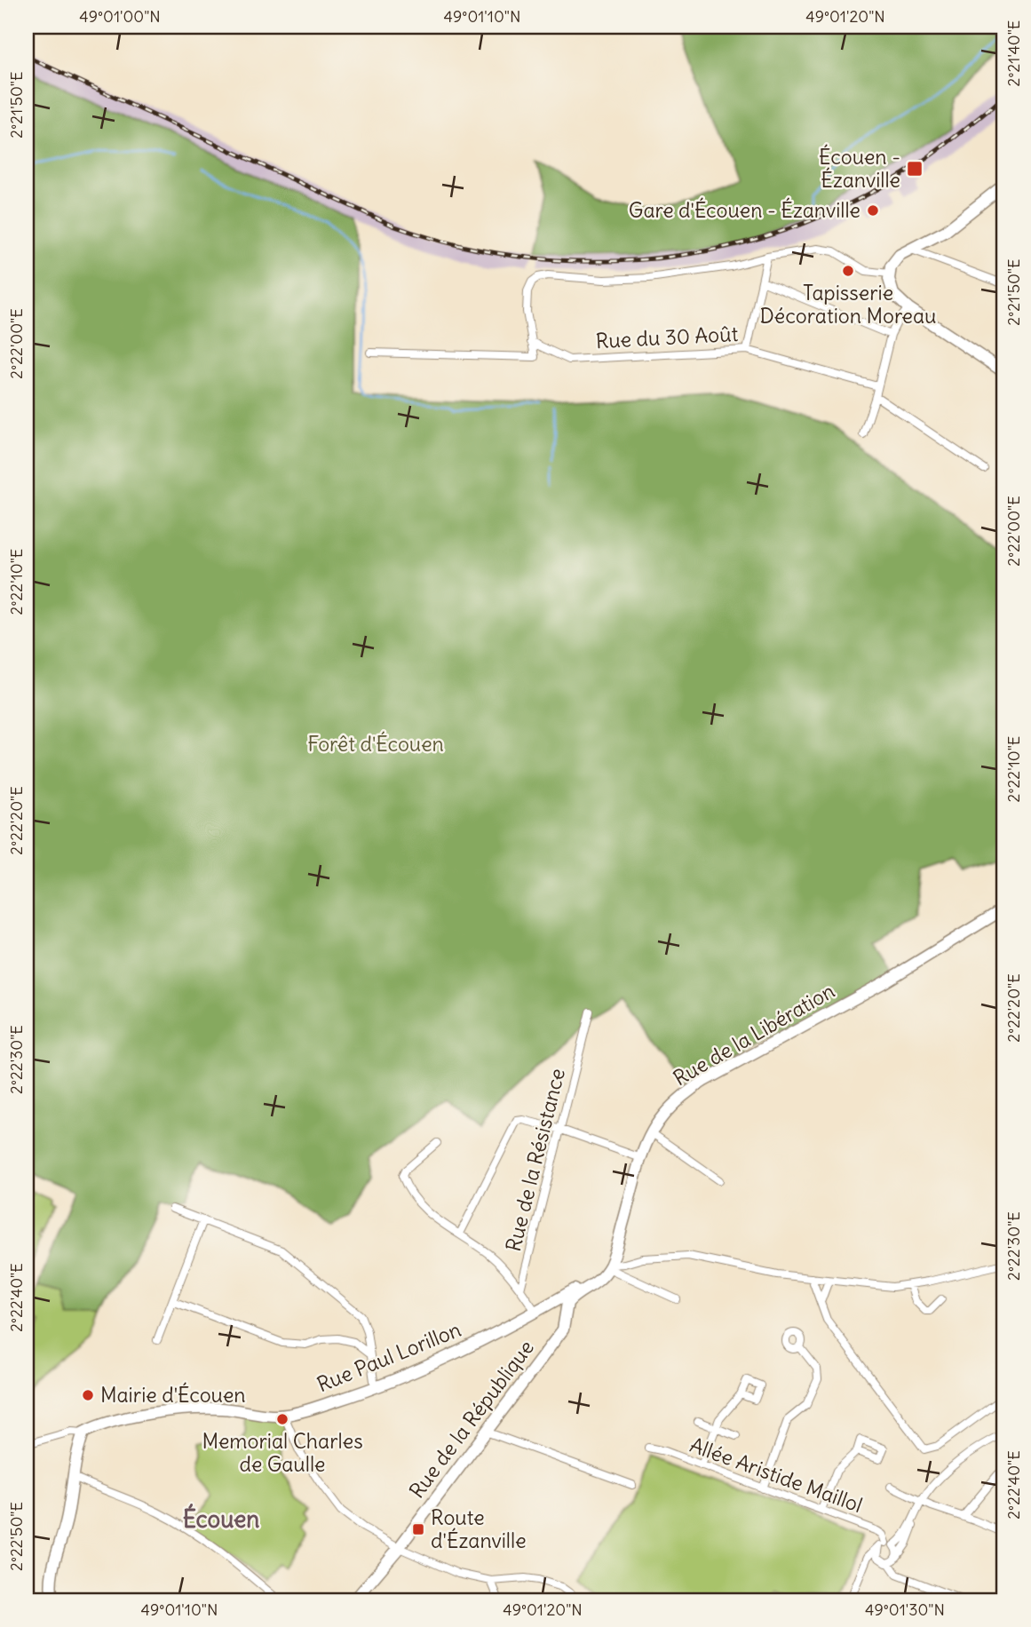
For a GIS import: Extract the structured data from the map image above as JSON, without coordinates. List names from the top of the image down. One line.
{"streets":{"main road":["Rue de la Libération","Rue Paul Lorillon","Rue de la République"],"street":["Rue du 30 Août","Rue de la Résistance","Allée Aristide Maillol"]},"crossings":[["Rue de la Libération","Rue Paul Lorillon"]],"districts":["Écouen"],"parks":["Forêt d'Écouen"],"places":{"transit":["Écouen - Ézanville","Route d'Ézanville"],"other":["Gare d'Écouen - Ézanville","Tapisserie Décoration Moreau","Mairie d'Écouen","Memorial Charles de Gaulle"]},"coordinates":["49°01'00\"N","49°01'10\"N","49°01'20\"N","2°21'40\"E","2°21'50\"E","2°22'00\"E","2°22'10\"E","2°22'20\"E","2°22'30\"E","2°22'40\"E","2°22'50\"E","49°01'30\"N"]}
